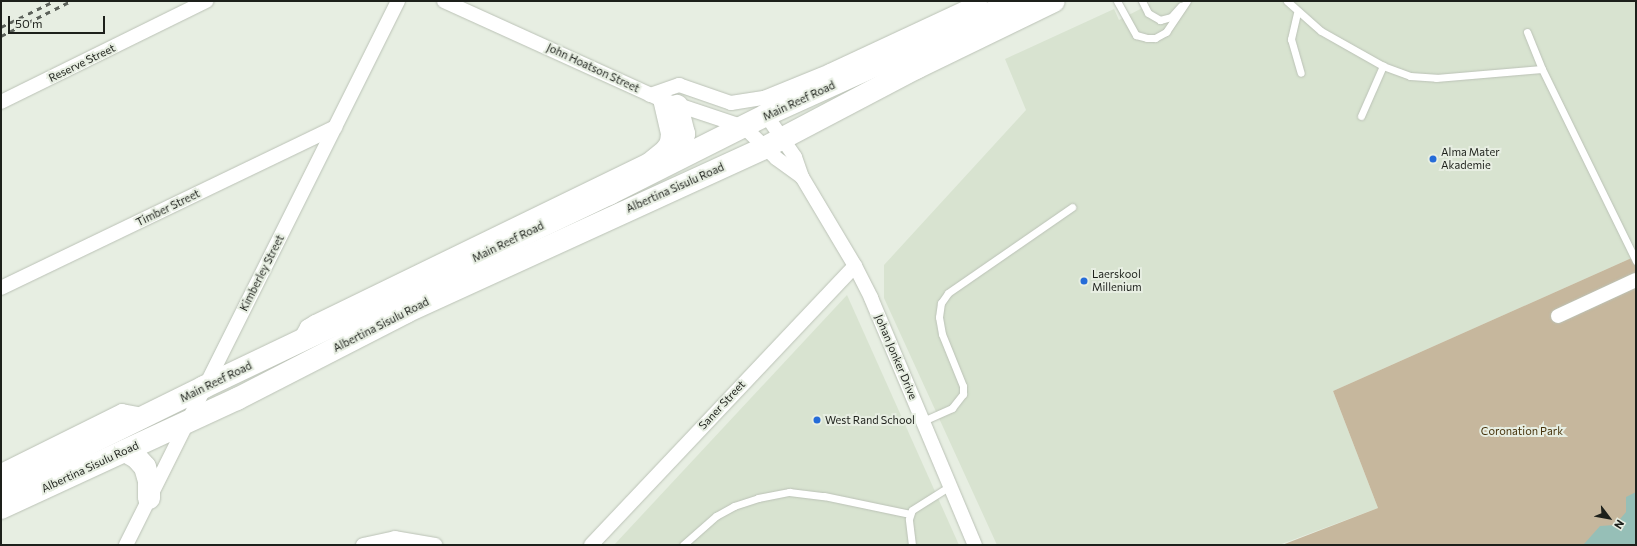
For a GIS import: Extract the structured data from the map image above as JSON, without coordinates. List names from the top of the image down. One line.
{"streets":{"main road":["Main Reef Road","Albertina Sisulu Road"],"street":["Reserve Street","John Hoatson Street","Timber Street","Kimberley Street","Johan Jonker Drive","Saner Street"]},"crossings":[["John Hoatson Street","Main Reef Road"],["John Hoatson Street","Johan Jonker Drive"],["Main Reef Road","Kimberley Street"],["Main Reef Road","Johan Jonker Drive"],["Albertina Sisulu Road","Kimberley Street"],["Albertina Sisulu Road","Johan Jonker Drive"],["Timber Street","Kimberley Street"],["Johan Jonker Drive","Saner Street"]],"parks":["Coronation Park"],"places":["Alma Mater Akademie","Laerskool Millenium","West Rand School"],"scale_bar":"50 m","north":"bottom right"}
